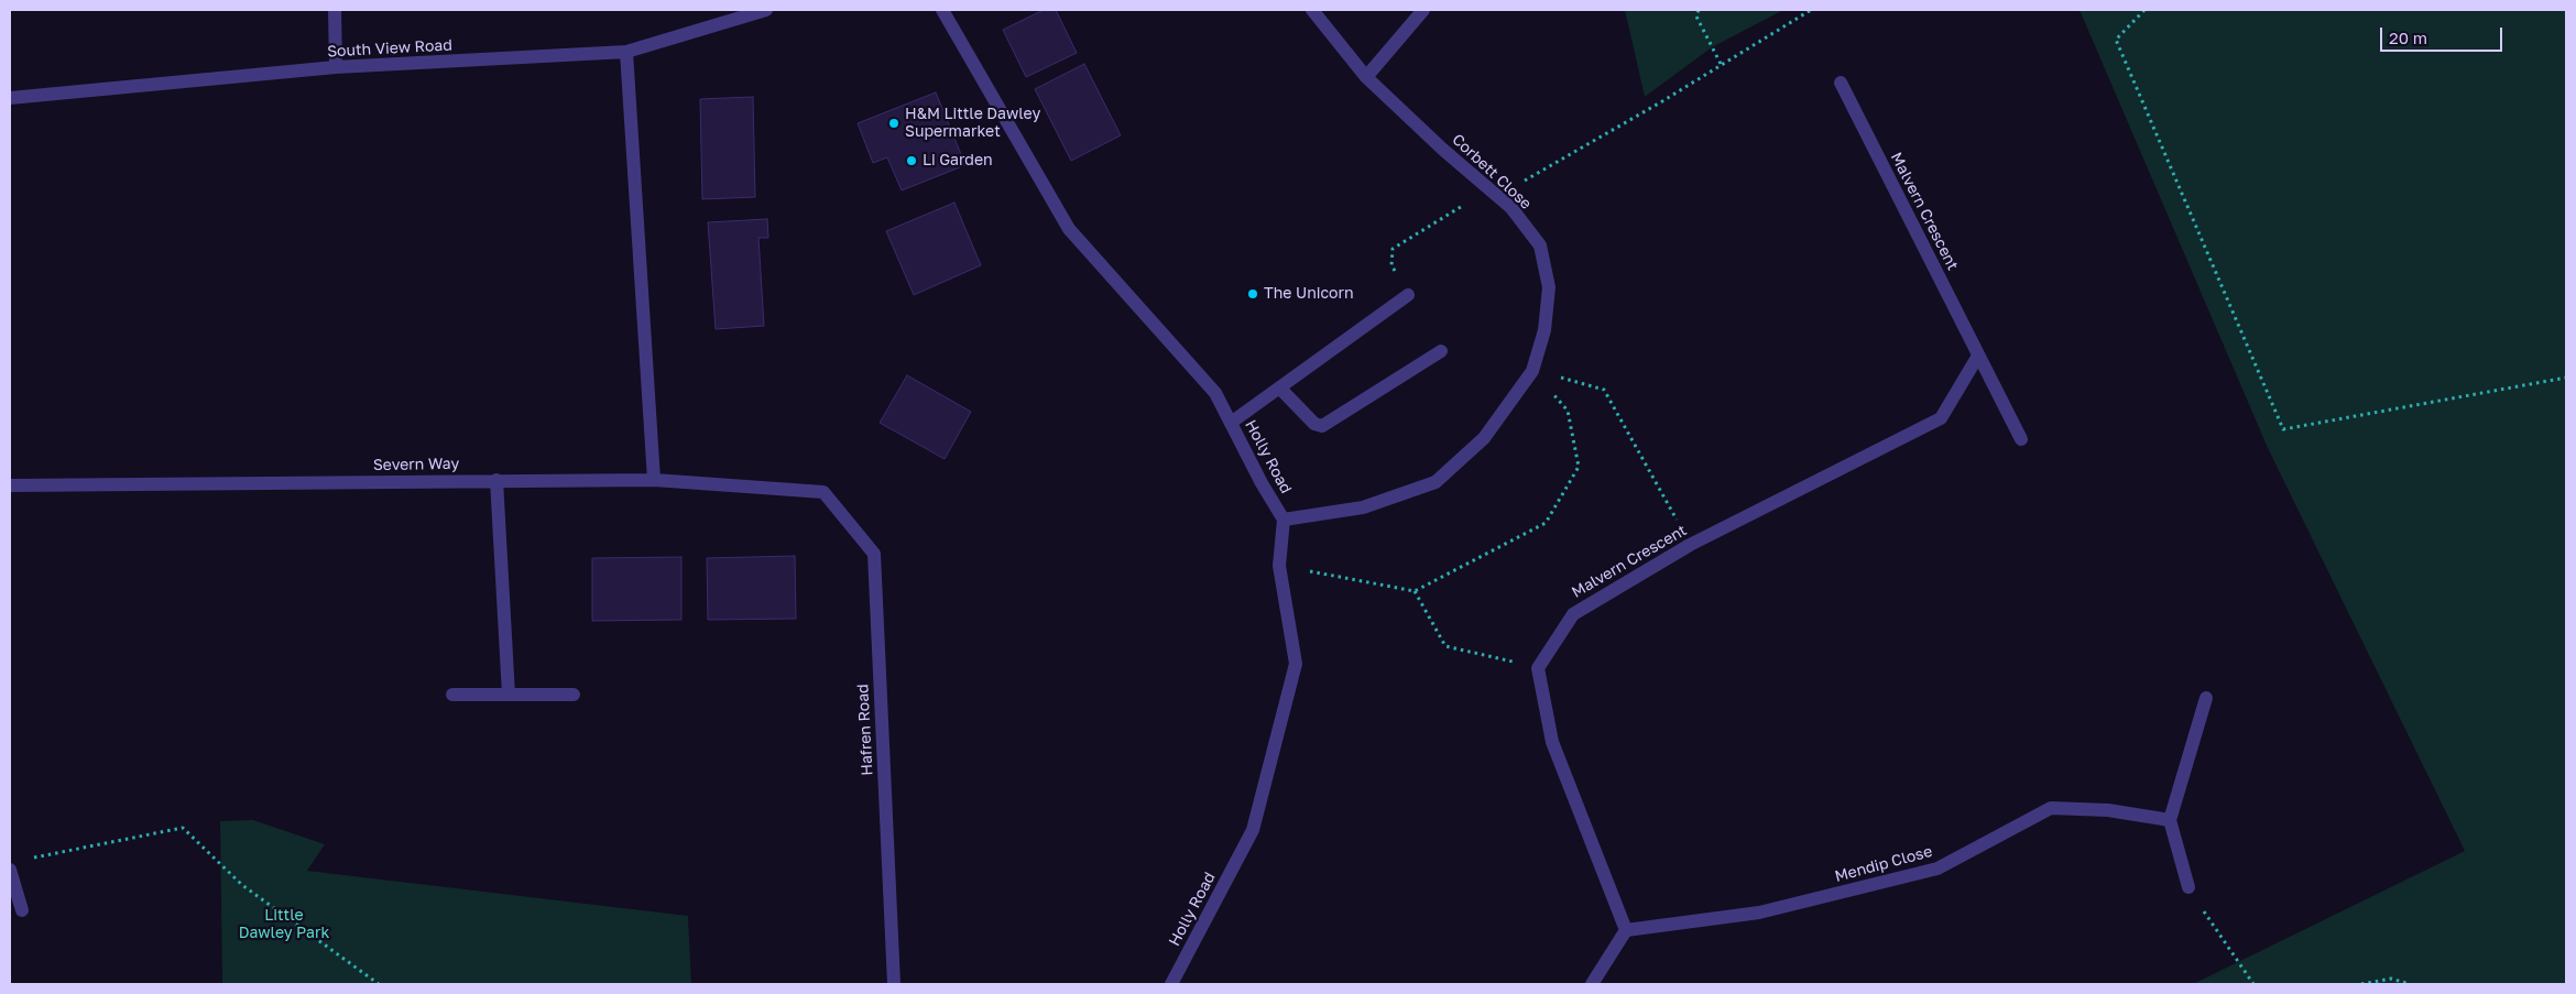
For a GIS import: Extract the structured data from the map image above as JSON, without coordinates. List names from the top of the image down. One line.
{"streets":{"street":["South View Road","Corbett Close","Malvern Crescent","Holly Road","Severn Way","Hafren Road","Mendip Close"]},"crossings":[["Corbett Close","Holly Road"],["Severn Way","Hafren Road"]],"parks":["Little Dawley Park"],"places":["H&M Little Dawley Supermarket","Li Garden","The Unicorn"],"scale_bar":"20 m"}
